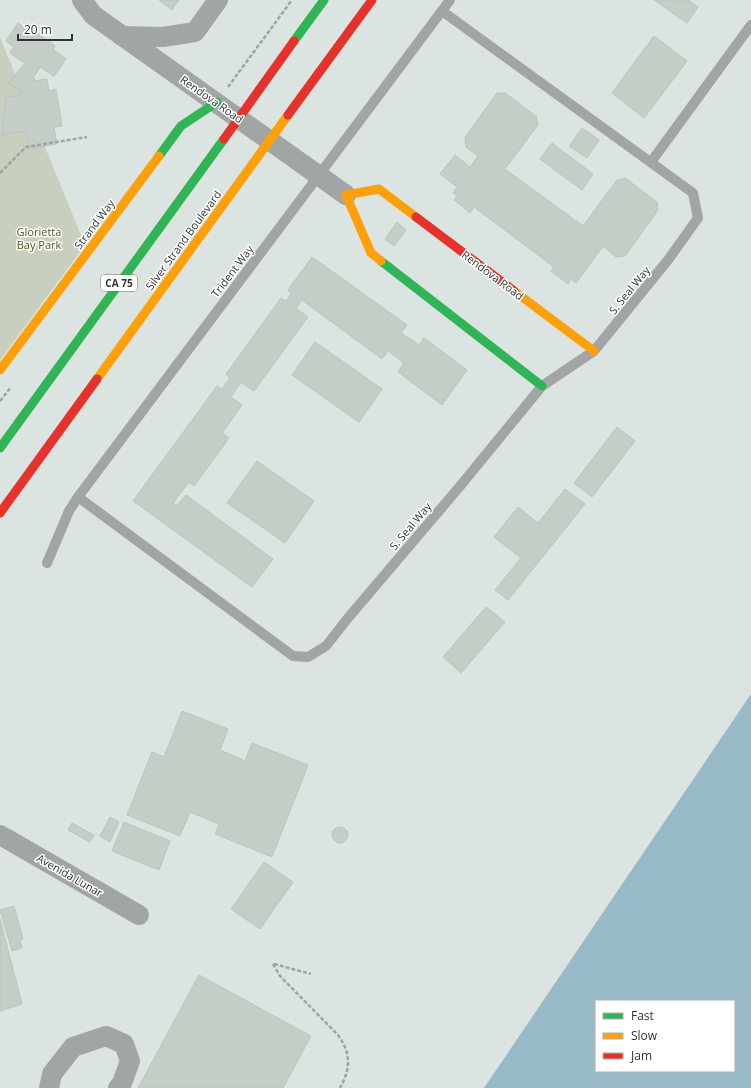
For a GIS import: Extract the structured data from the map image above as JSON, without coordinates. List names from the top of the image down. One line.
{"streets":{"main road":["Rendova Road","Strand Way","Silver Strand Boulevard","CA 75"],"street":["Avenida Lunar"],"lane":["Trident Way","S. Seal Way"]},"crossings":[["Rendova Road","Strand Way"],["Rendova Road","Silver Strand Boulevard"],["Rendova Road","Trident Way"],["Rendova Road","CA 75"],["Rendova Road","S. Seal Way"],["Trident Way","S. Seal Way"]],"parks":["Glorietta Bay Park"],"legend":["Fast","Slow","Jam"],"scale_bar":"20 m"}
